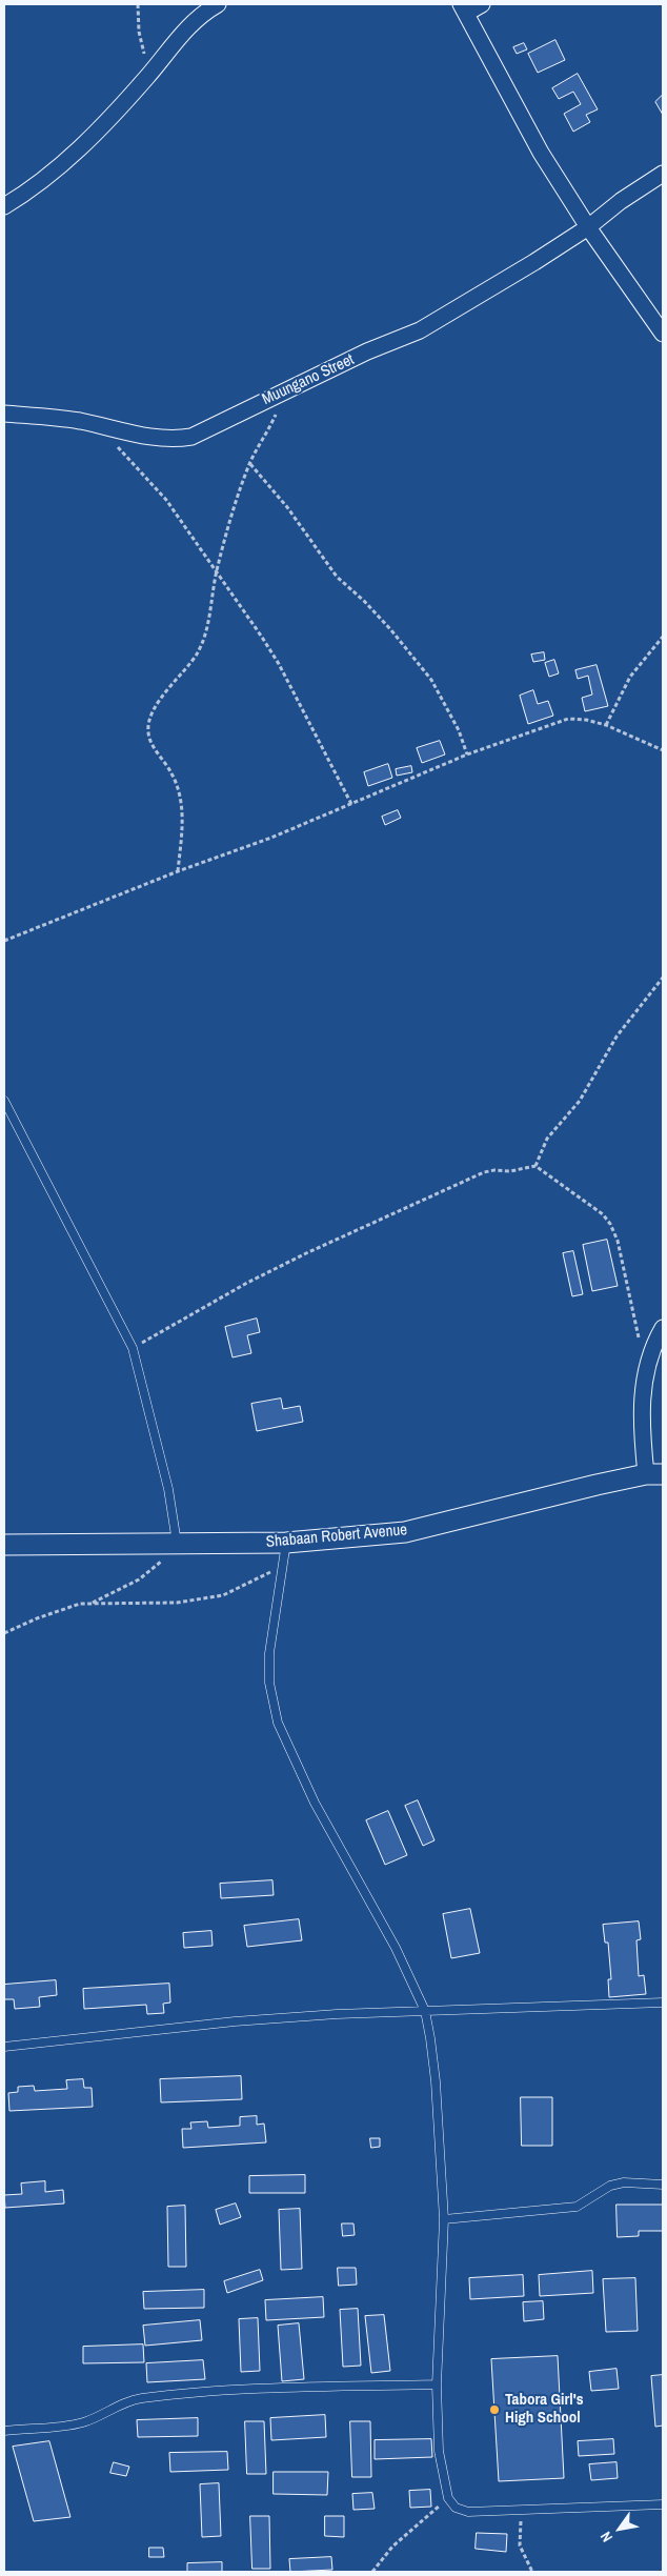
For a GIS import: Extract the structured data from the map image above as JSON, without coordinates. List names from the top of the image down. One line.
{"streets":{"street":["Muungano Street","Shabaan Robert Avenue"]},"places":["Tabora Girl's High School"],"north":"bottom left"}
